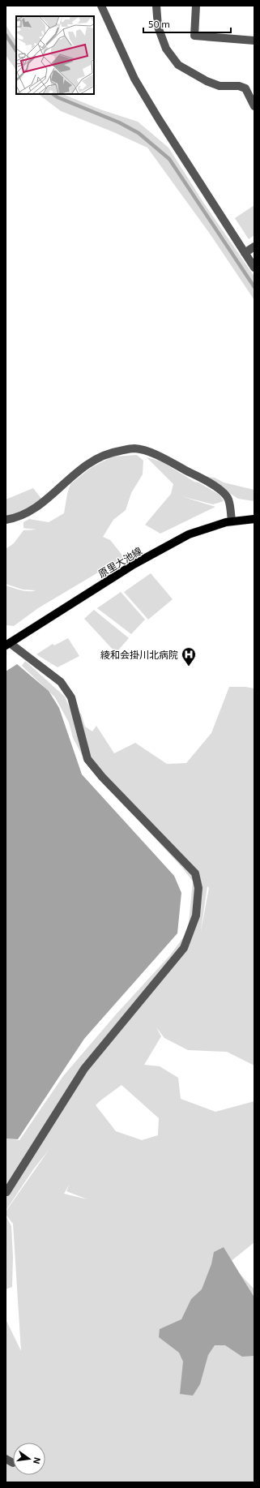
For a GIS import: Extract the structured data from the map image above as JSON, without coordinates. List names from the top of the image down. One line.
{"streets":{"main road":["原里大池線"]},"places":{"hospital":["綾和会掛川北病院"]},"scale_bar":"50 m","north":"right"}
